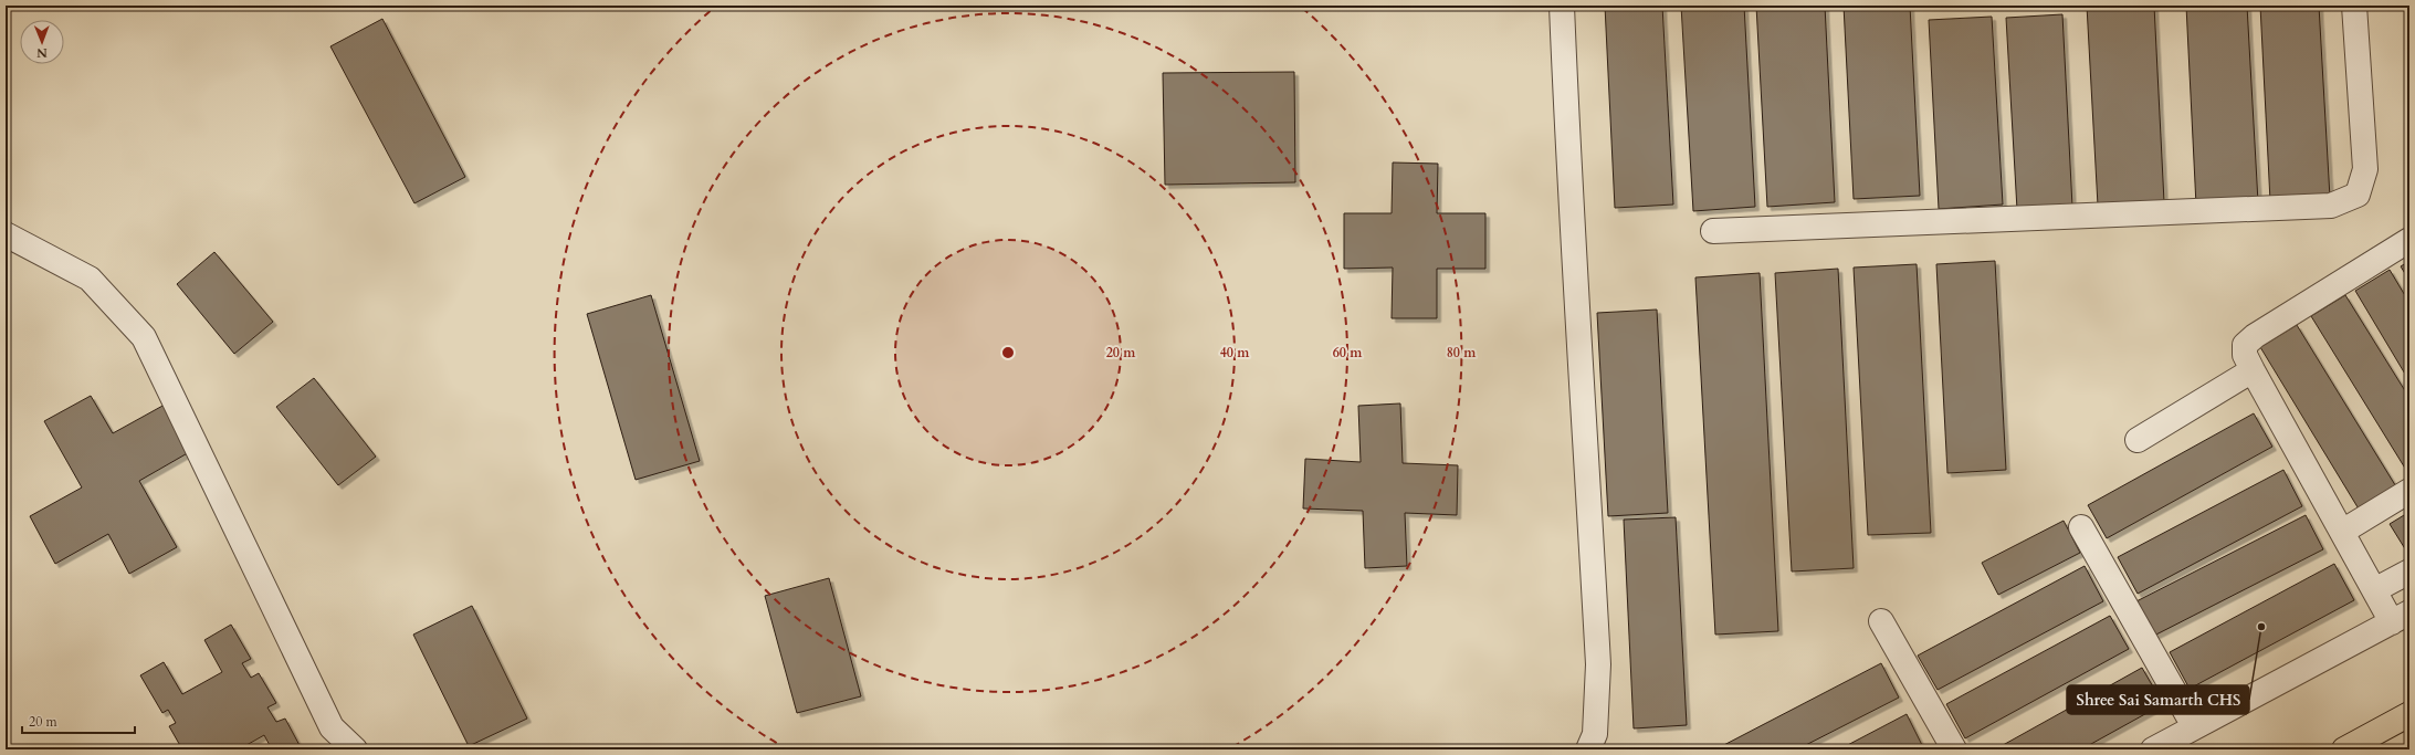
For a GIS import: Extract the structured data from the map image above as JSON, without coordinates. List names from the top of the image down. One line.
{"places":["Shree Sai Samarth CHS"],"scale_bar":"20 m","north":"bottom","rings":["20 m","40 m","60 m","80 m"]}
